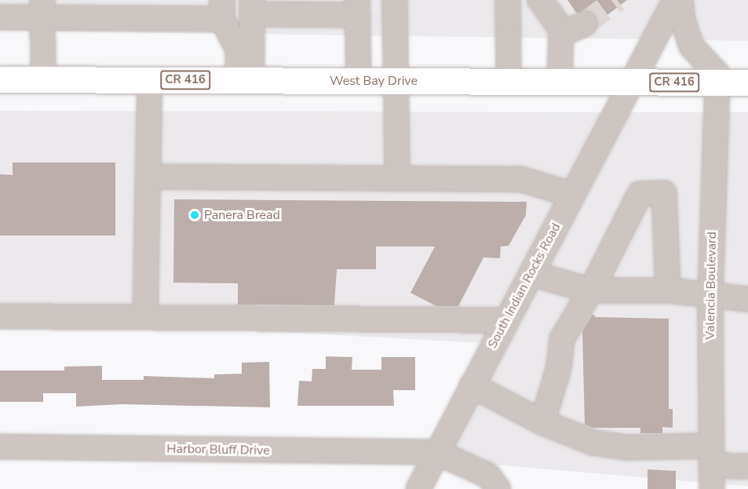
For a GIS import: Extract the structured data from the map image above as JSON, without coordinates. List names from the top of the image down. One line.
{"streets":{"main road":["CR 416","West Bay Drive"],"street":["South Indian Rocks Road","Valencia Boulevard","Harbor Bluff Drive"]},"crossings":[["West Bay Drive","South Indian Rocks Road"],["West Bay Drive","Valencia Boulevard"],["South Indian Rocks Road","Harbor Bluff Drive"]],"places":["Panera Bread"]}
